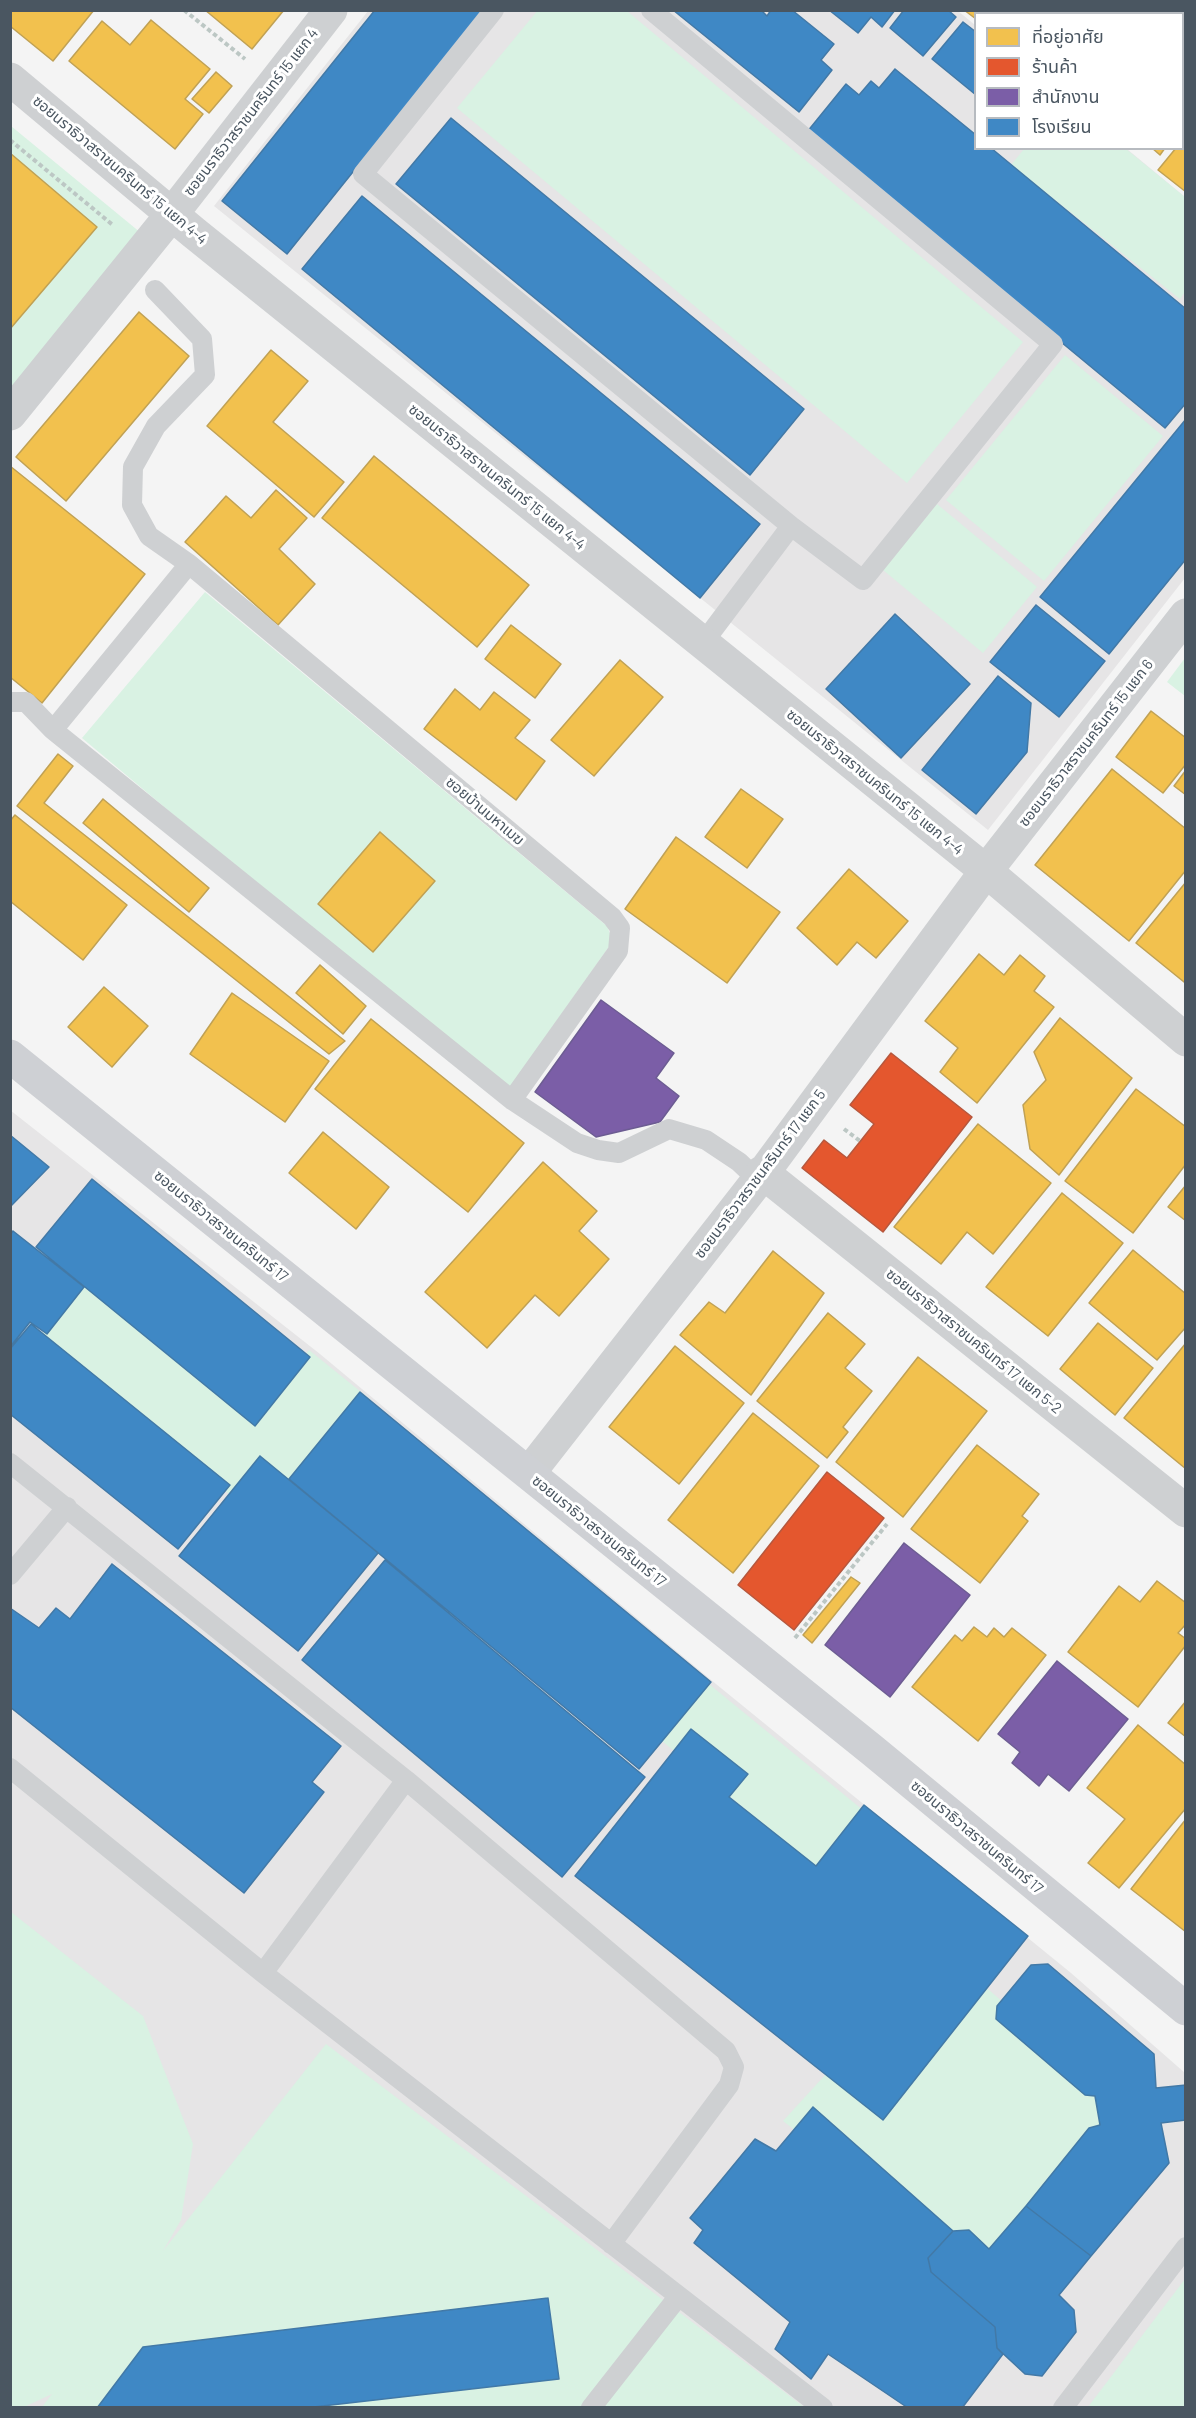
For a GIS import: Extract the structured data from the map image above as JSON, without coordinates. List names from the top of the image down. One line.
{"streets":{"street":["ซอยนราธิวาสราชนครินทร์ 15 แยก 4","ซอยนราธิวาสราชนครินทร์ 15 แยก 4-4","ซอยนราธิวาสราชนครินทร์ 15 แยก 6","ซอยนราธิวาสราชนครินทร์ 17 แยก 5","ซอยนราธิวาสราชนครินทร์ 17","ซอยนราธิวาสราชนครินทร์ 17 แยก 5-2"],"lane":["ซอยบ้านมหาเมฆ"]},"crossings":[["ซอยนราธิวาสราชนครินทร์ 15 แยก 4","ซอยนราธิวาสราชนครินทร์ 15 แยก 4-4"],["ซอยนราธิวาสราชนครินทร์ 15 แยก 4-4","ซอยนราธิวาสราชนครินทร์ 15 แยก 6"],["ซอยนราธิวาสราชนครินทร์ 15 แยก 4-4","ซอยนราธิวาสราชนครินทร์ 17 แยก 5"],["ซอยนราธิวาสราชนครินทร์ 15 แยก 6","ซอยนราธิวาสราชนครินทร์ 17 แยก 5"],["ซอยนราธิวาสราชนครินทร์ 17 แยก 5","ซอยนราธิวาสราชนครินทร์ 17"],["ซอยนราธิวาสราชนครินทร์ 17 แยก 5","ซอยนราธิวาสราชนครินทร์ 17 แยก 5-2"]],"legend":["ที่อยู่อาศัย","ร้านค้า","สำนักงาน","โรงเรียน"]}
